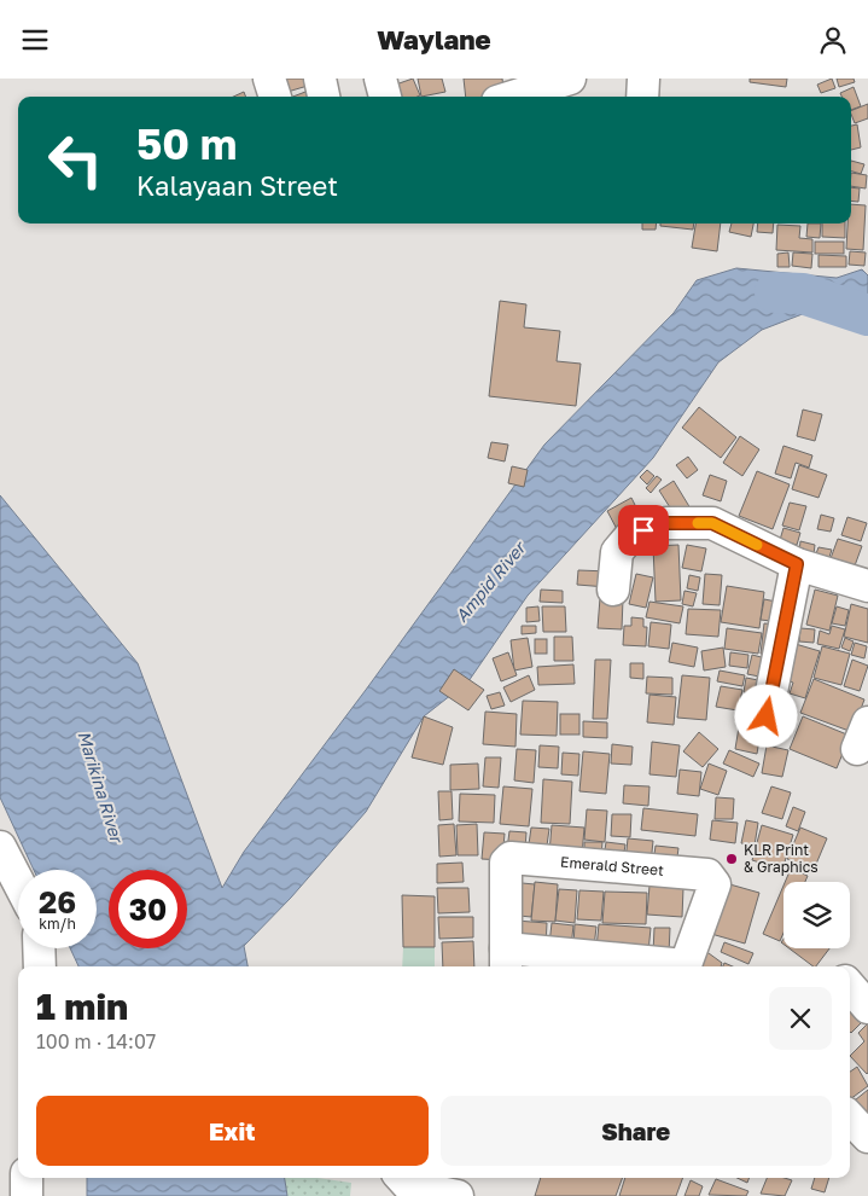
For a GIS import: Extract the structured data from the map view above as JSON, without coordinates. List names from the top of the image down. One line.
{"streets":{"street":["Emerald Street"]},"water":["Ampid River","Marikina River"],"places":["KLR Print & Graphics"],"page":{"header":"Waylane","turn":["50 m","Kalayaan Street"],"speed":"26 km/h","limit":"30","heading":["1 min","100 m · 14:07"],"buttons":["Exit","Share"]}}
